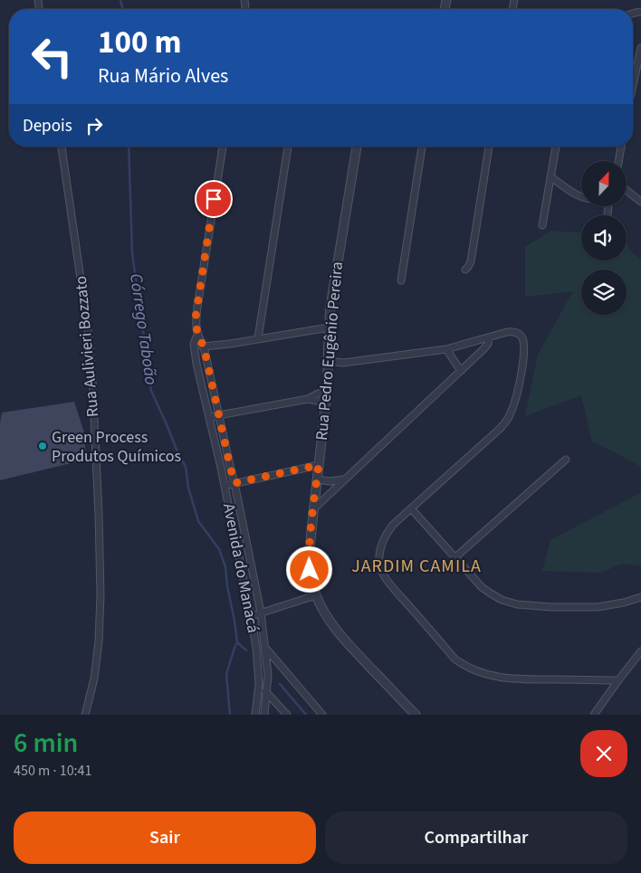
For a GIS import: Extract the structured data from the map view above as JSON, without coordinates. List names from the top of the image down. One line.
{"streets":{"street":["Rua Aulivieri Bozzato","Rua Pedro Eugênio Pereira","Avenida do Manacá"]},"districts":["JARDIM CAMILA"],"water":["Córrego Taboão"],"places":["Green Process Produtos Químicos"],"north":"top","page":{"turn":["100 m","Rua Mário Alves"],"then":"Depois","heading":["6 min","450 m · 10:41"],"buttons":["Sair","Compartilhar"]}}
